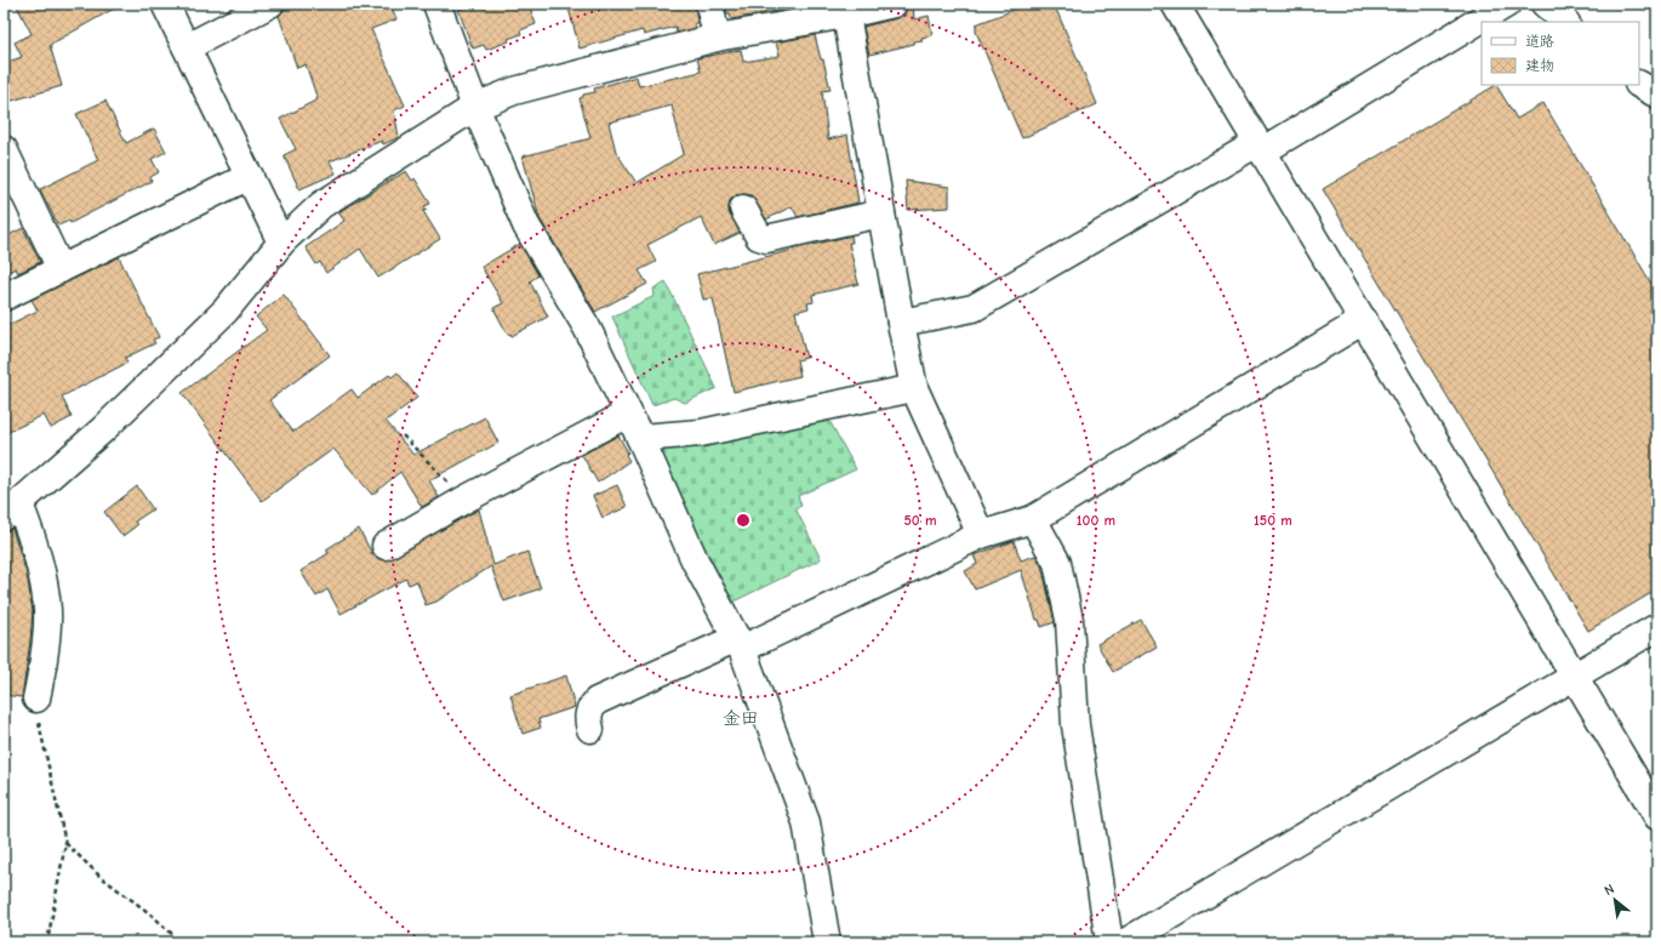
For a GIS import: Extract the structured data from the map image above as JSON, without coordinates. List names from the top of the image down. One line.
{"districts":["金田"],"legend":["道路","建物"],"north":"top left","rings":["50 m","100 m","150 m"]}
